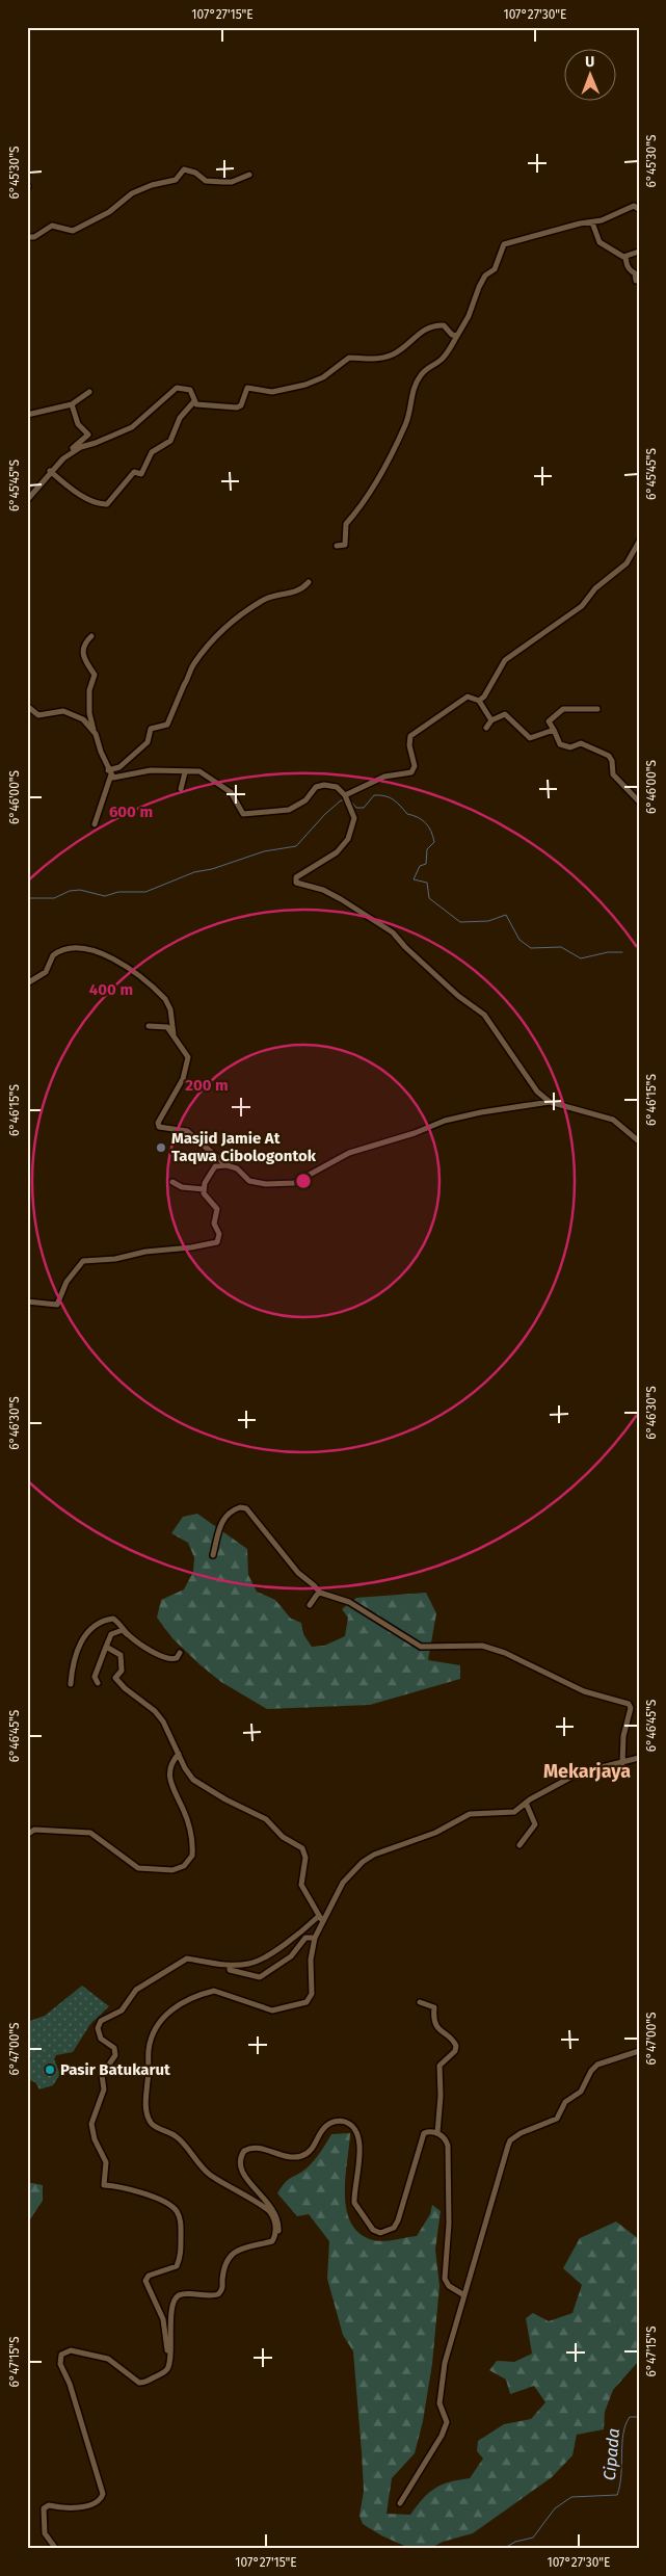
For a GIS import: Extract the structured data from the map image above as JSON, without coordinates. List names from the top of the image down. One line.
{"districts":["Mekarjaya"],"water":["Cipada"],"places":["Masjid Jamie At Taqwa Cibologontok","Pasir Batukarut"],"north":"top","coordinates":["107°27'15\"E","107°27'30\"E","6°45'30\"S","6°45'45\"S","6°46'00\"S","6°46'15\"S","6°46'30\"S","6°46'45\"S","6°47'00\"S","6°47'15\"S"],"rings":["600 m","400 m","200 m"]}
